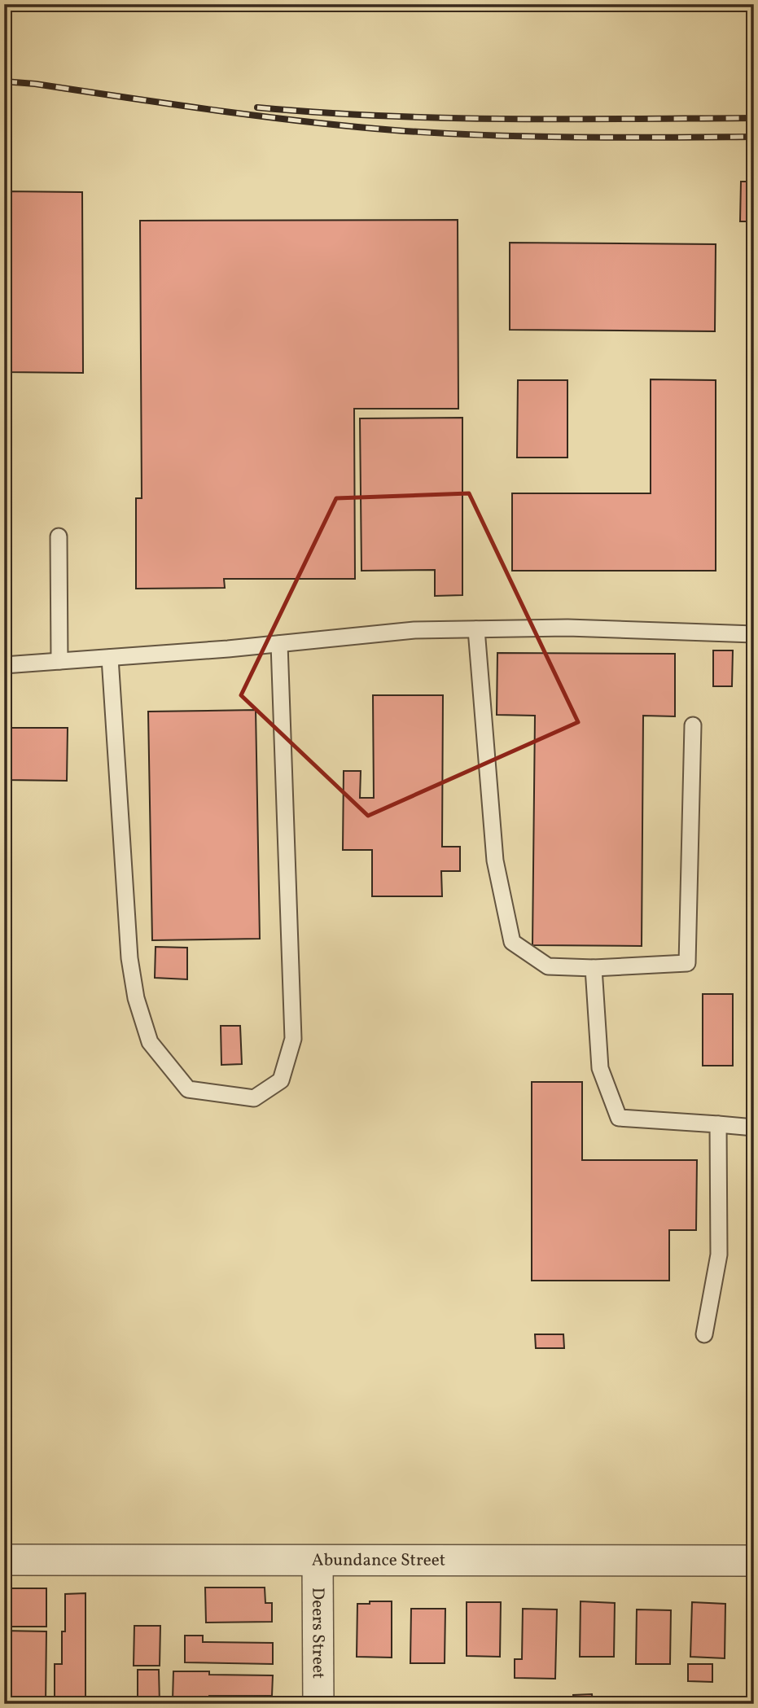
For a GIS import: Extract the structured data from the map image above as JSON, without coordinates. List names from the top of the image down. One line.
{"streets":{"street":["Abundance Street","Deers Street"]},"crossings":[["Abundance Street","Deers Street"]]}
